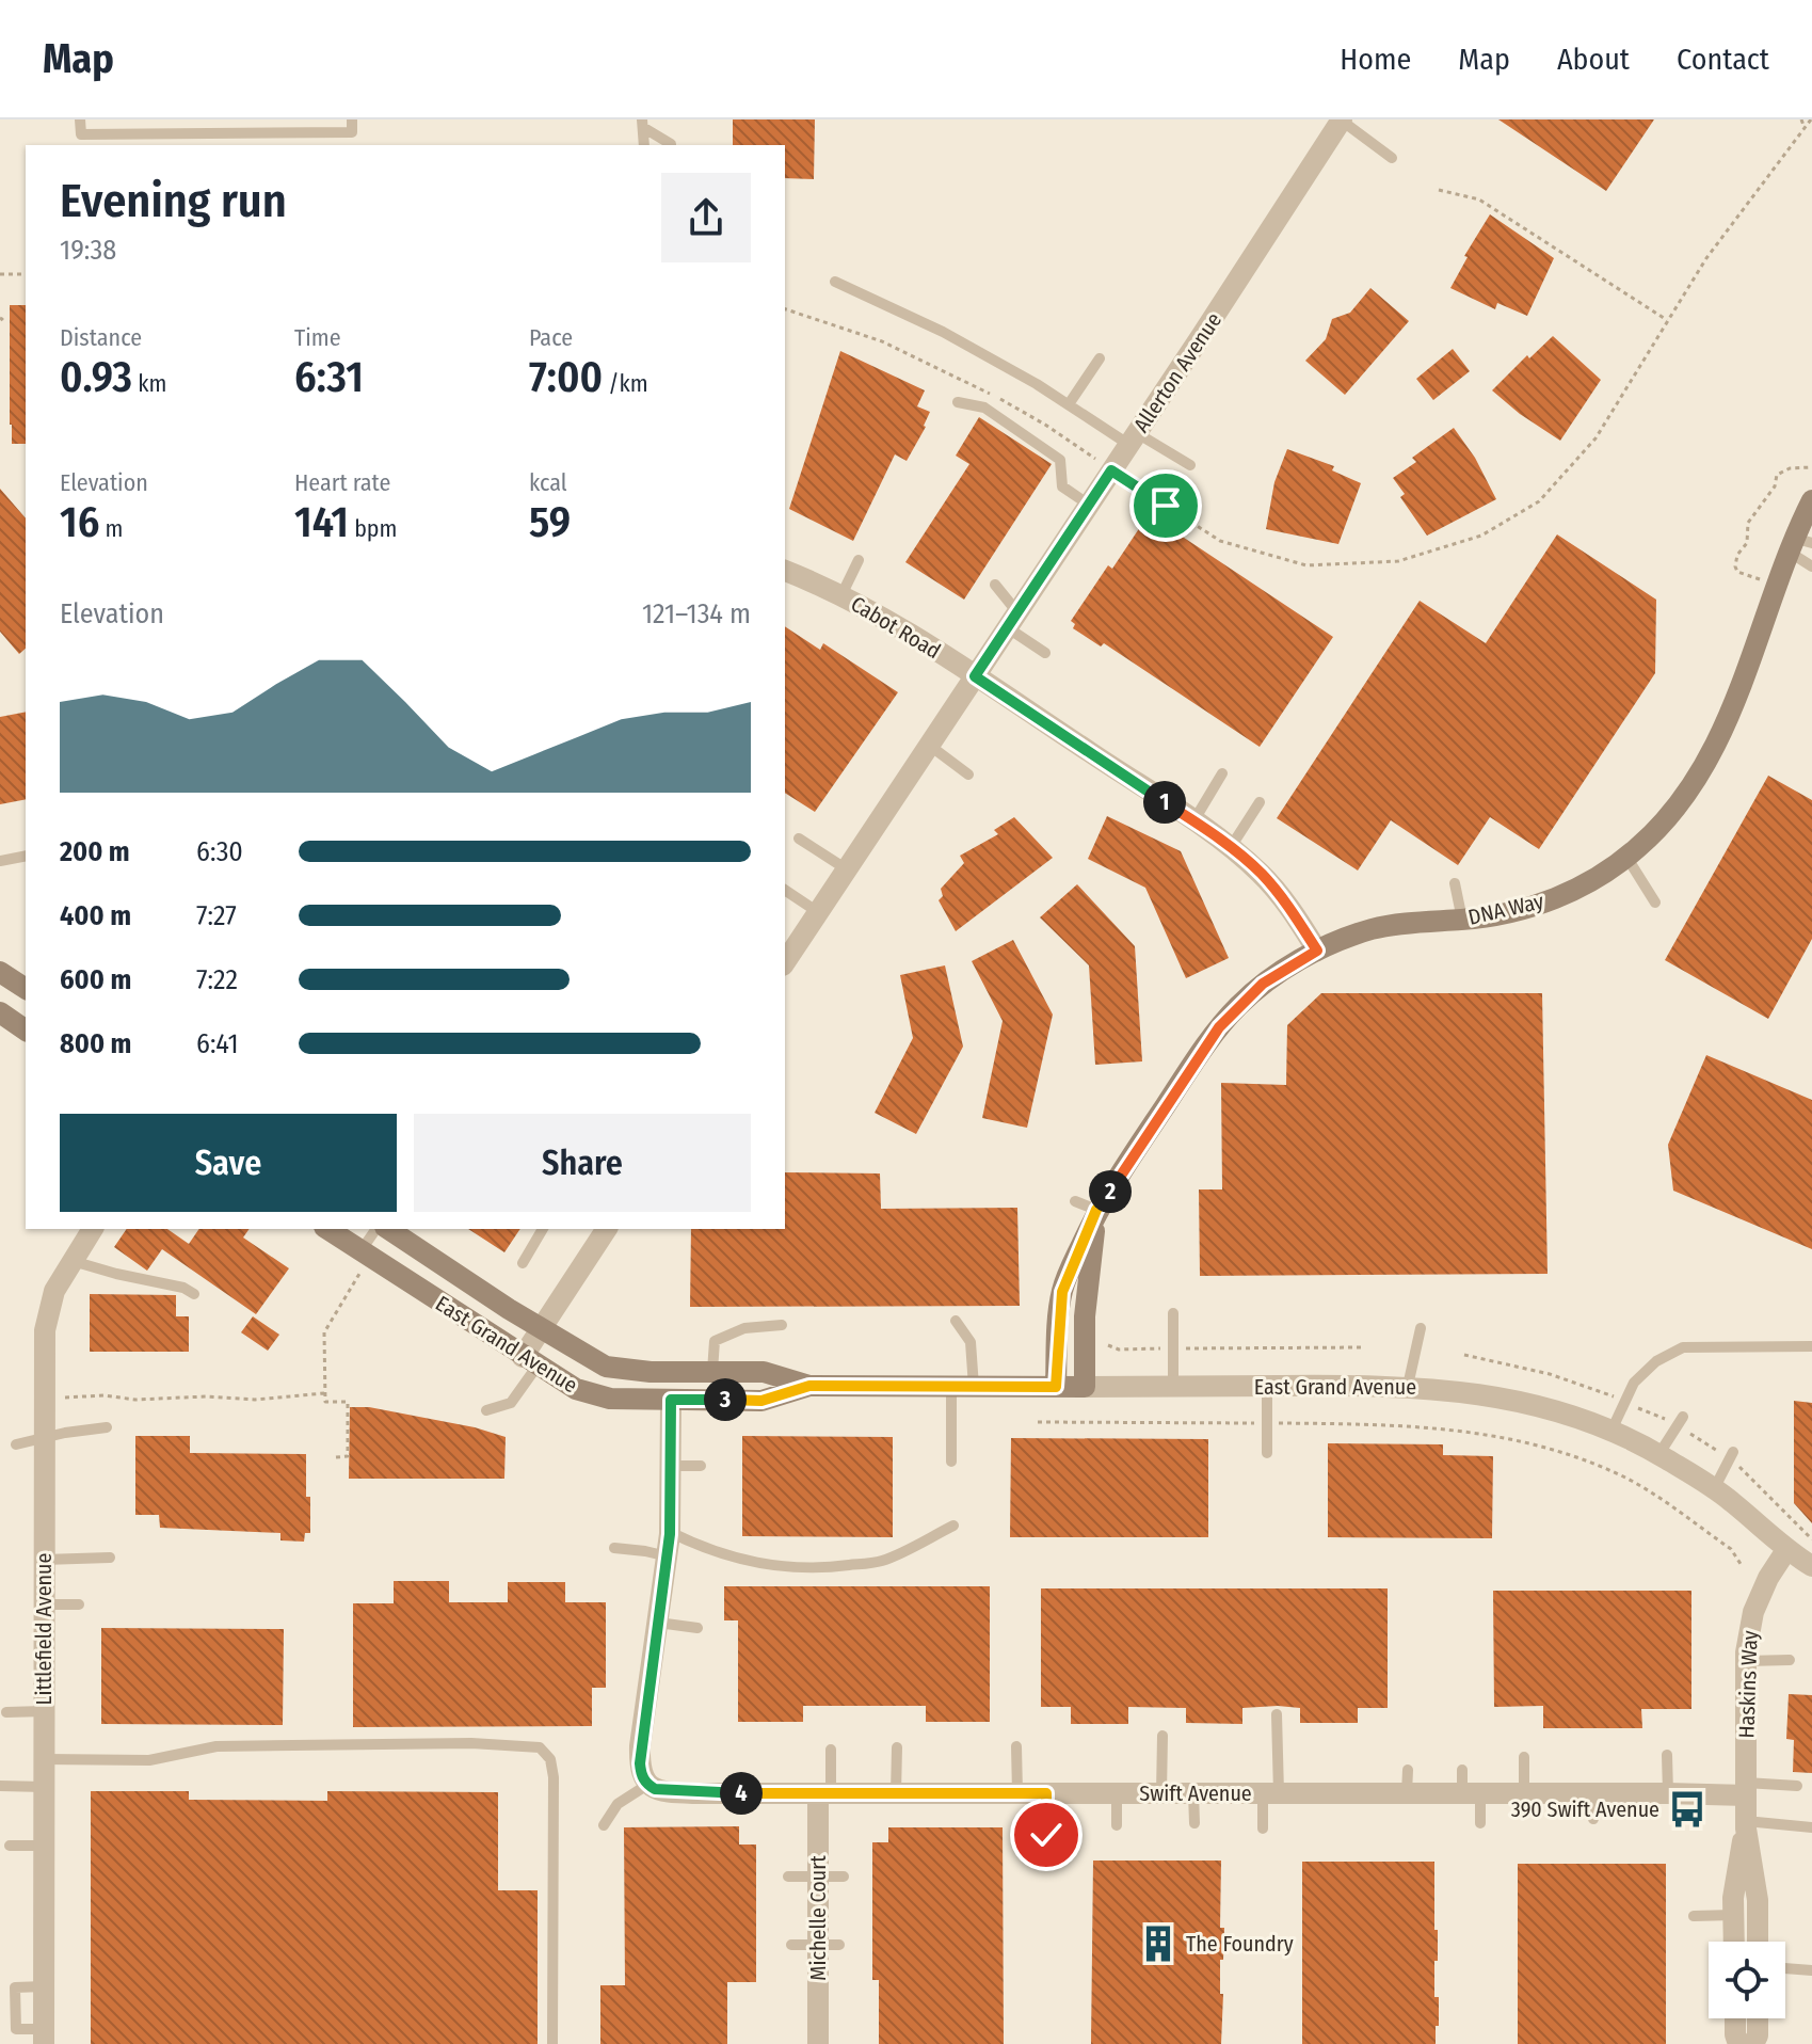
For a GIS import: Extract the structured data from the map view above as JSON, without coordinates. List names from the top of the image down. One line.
{"streets":{"main road":["DNA Way","East Grand Avenue"],"street":["Allerton Avenue","Cabot Road","Littlefield Avenue","Haskins Way","Swift Avenue","Michelle Court"]},"crossings":[["Allerton Avenue","Cabot Road"],["Cabot Road","DNA Way"],["DNA Way","East Grand Avenue"],["East Grand Avenue","Haskins Way"],["Haskins Way","Swift Avenue"],["Swift Avenue","Michelle Court"]],"places":{"bus stop":["390 Swift Avenue"],"building":["The Foundry"]},"page":{"header":"Map","nav":["Home","Map","About","Contact"],"heading":["Evening run","19:38"],"stats":[["Distance","0.93 km"],["Time","6:31"],["Pace","7:00 /km"],["Elevation","16 m"],["Heart rate","141 bpm"],["kcal","59"]],"chart":["Elevation","121–134 m"],"pins":["1","2","3","4"],"list":[{"name":"200 m","note":"6:30"},{"name":"400 m","note":"7:27"},{"name":"600 m","note":"7:22"},{"name":"800 m","note":"6:41"}],"buttons":["Save","Share"]}}
